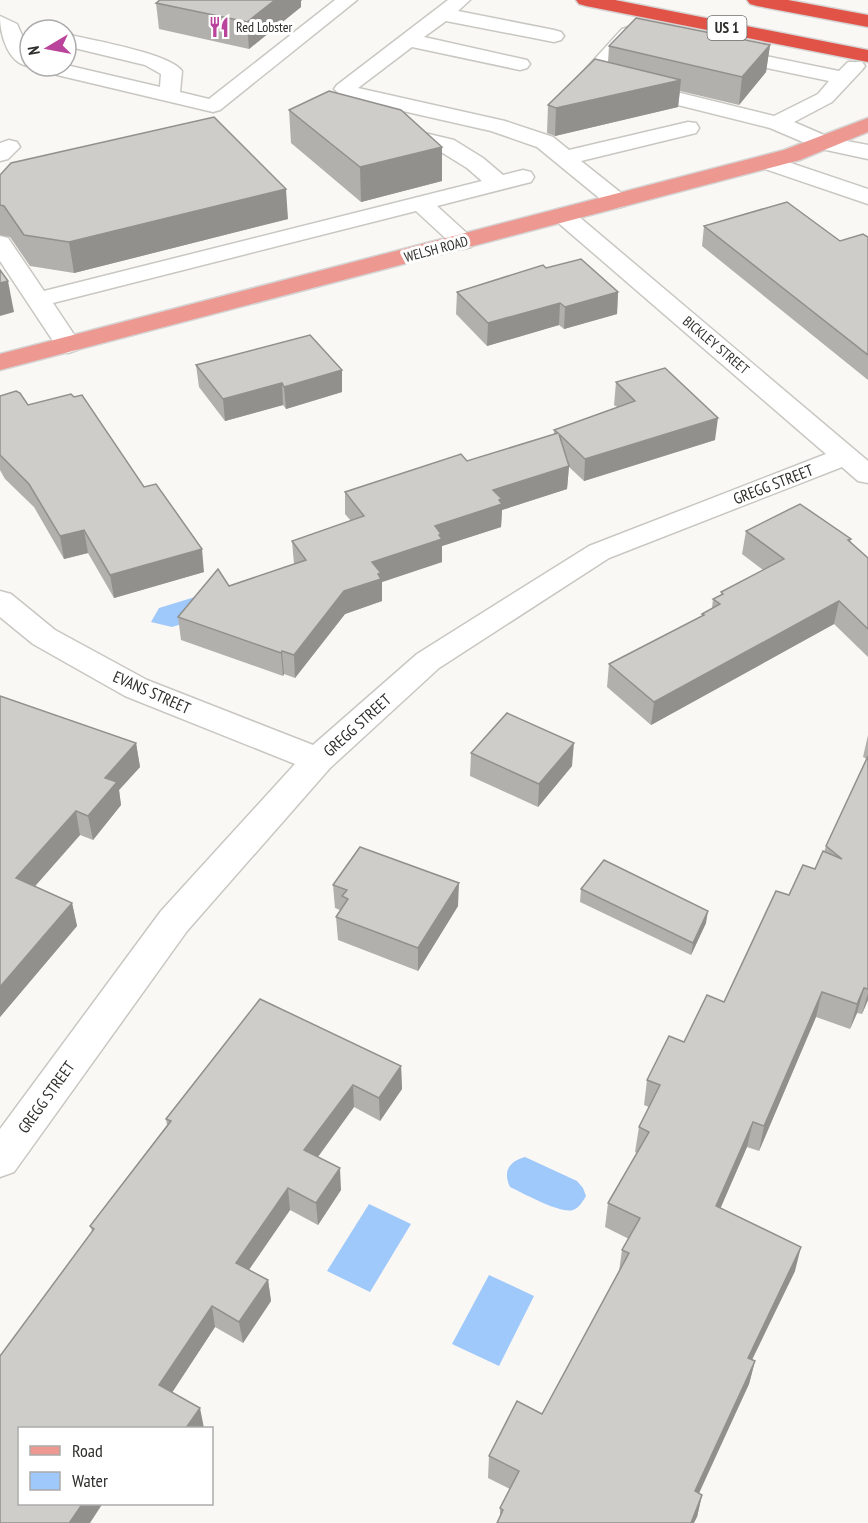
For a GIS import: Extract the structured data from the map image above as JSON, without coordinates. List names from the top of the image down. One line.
{"streets":{"highway":["US 1"],"main road":["WELSH ROAD"],"street":["BICKLEY STREET","GREGG STREET","EVANS STREET"]},"crossings":[["WELSH ROAD","BICKLEY STREET"],["BICKLEY STREET","GREGG STREET"],["GREGG STREET","EVANS STREET"]],"places":{"restaurant":["Red Lobster"]},"legend":["Road","Water"],"north":"left"}
